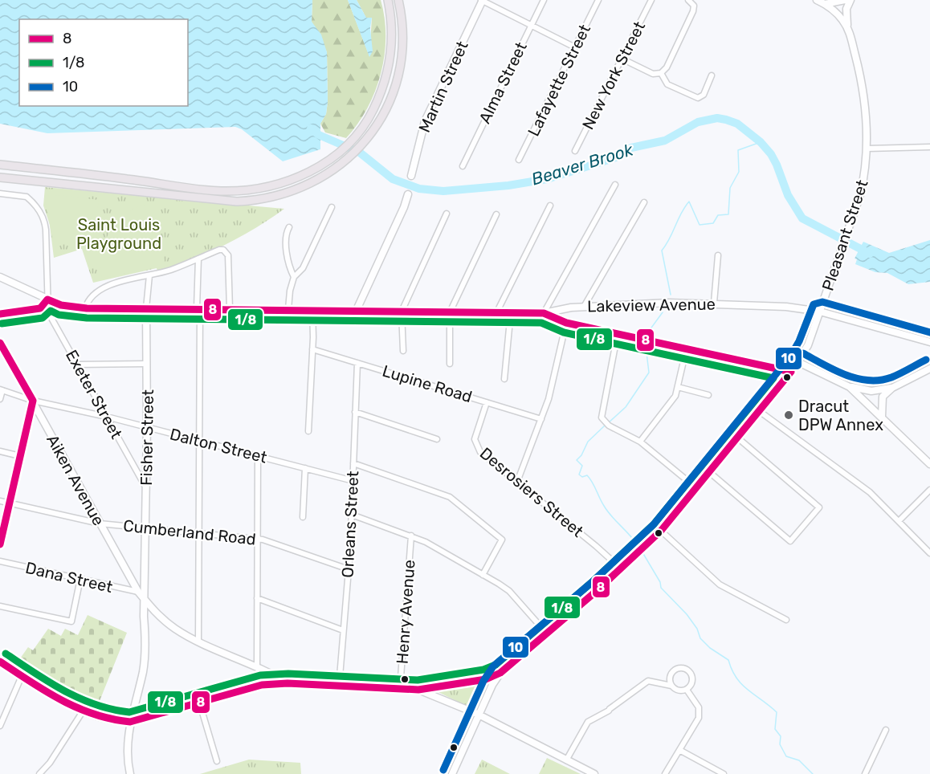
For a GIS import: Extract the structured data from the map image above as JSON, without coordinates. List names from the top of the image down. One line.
{"streets":{"street":["New York Street","Lafayette Street","Alma Street","Martin Street","Pleasant Street","Lakeview Avenue","Lupine Road","Exeter Street","Fisher Street","Dalton Street","Aiken Avenue","Desrosiers Street","Orleans Street","Cumberland Road","Dana Street","Henry Avenue"]},"crossings":[["Pleasant Street","Lakeview Avenue"],["Pleasant Street","Desrosiers Street"],["Lakeview Avenue","Exeter Street"],["Lakeview Avenue","Fisher Street"],["Lupine Road","Desrosiers Street"],["Lupine Road","Orleans Street"],["Exeter Street","Fisher Street"],["Exeter Street","Dalton Street"],["Fisher Street","Dalton Street"],["Fisher Street","Aiken Avenue"],["Fisher Street","Cumberland Road"],["Dalton Street","Aiken Avenue"],["Dalton Street","Orleans Street"],["Aiken Avenue","Cumberland Road"],["Aiken Avenue","Dana Street"],["Orleans Street","Cumberland Road"]],"water":["Beaver Brook"],"parks":["Saint Louis Playground"],"places":["Dracut DPW Annex"],"lines":["transit line 8","transit line 10","transit line 1/8"],"legend":["8","1/8","10"]}
